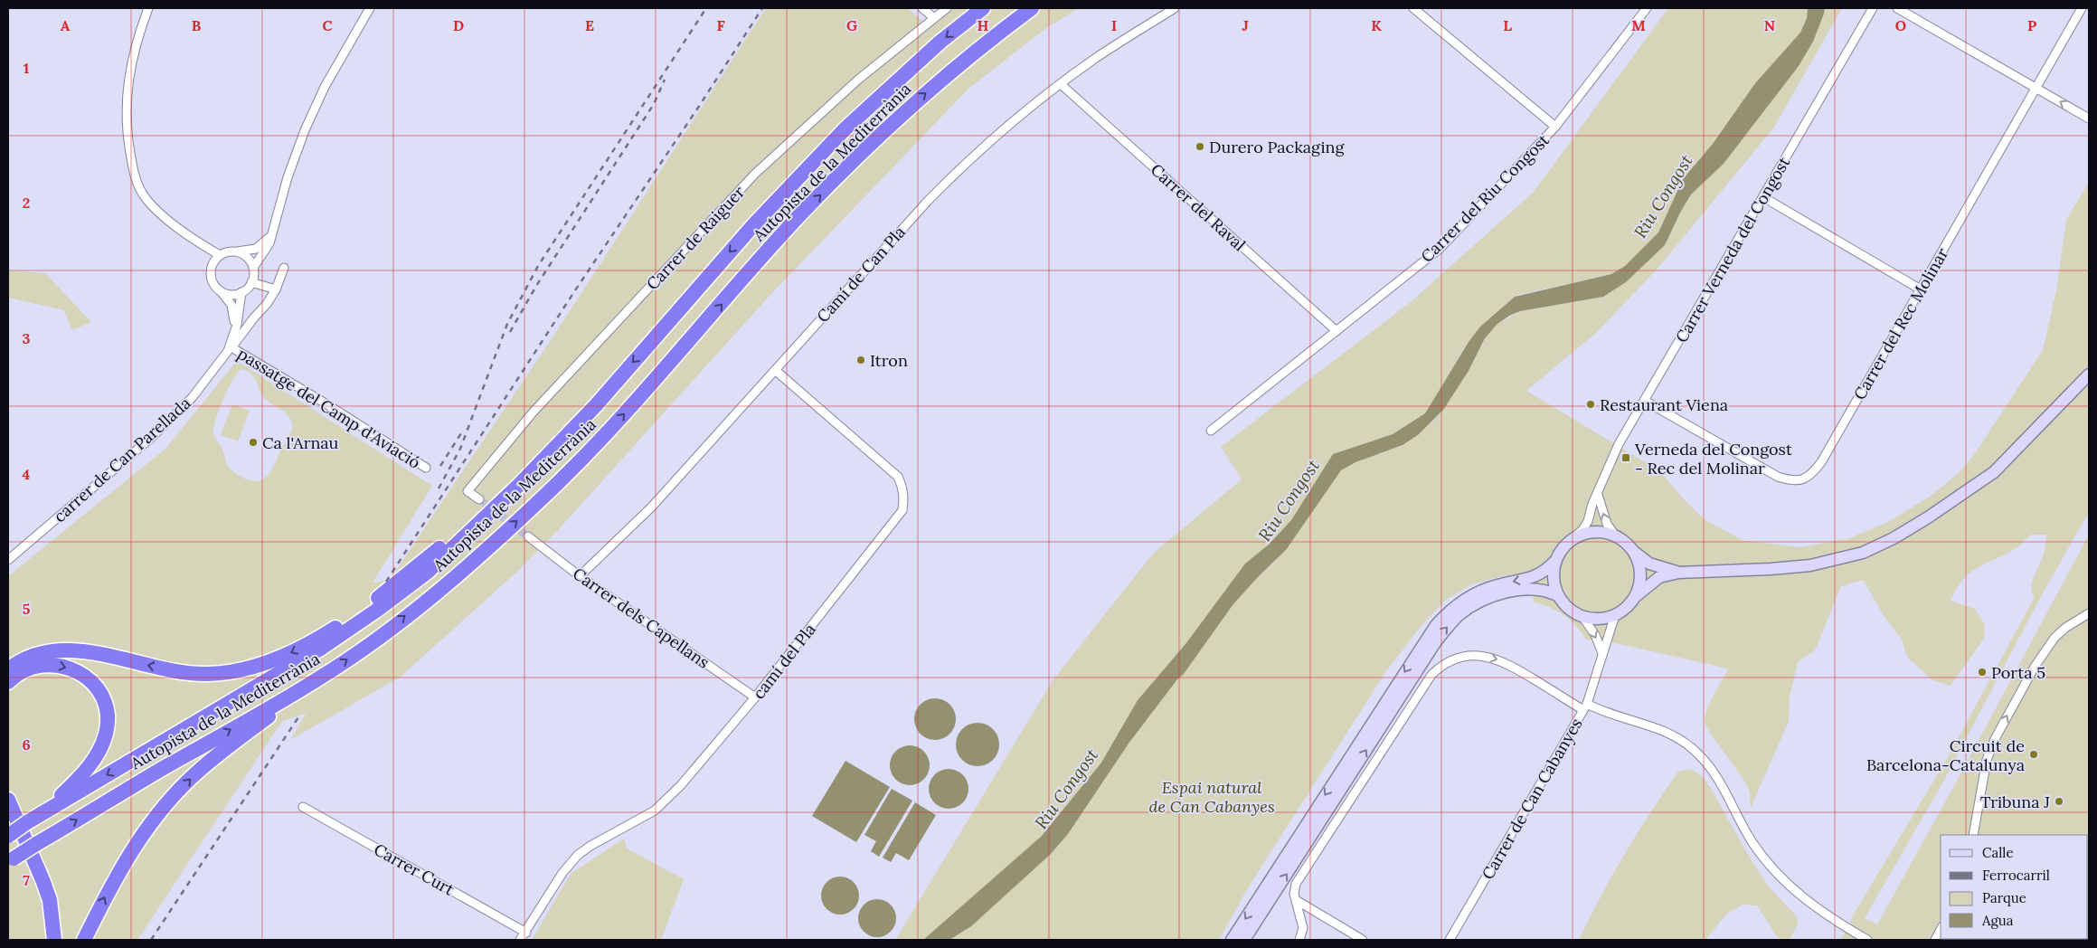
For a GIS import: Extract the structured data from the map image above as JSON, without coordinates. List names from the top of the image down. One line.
{"streets":{"highway":["Autopista de la Mediterrània"],"street":["Carrer del Riu Congost","Carrer del Raval","Carrer de Raiguer","Carrer Verneda del Congost","Camí de Can Pla","Carrer del Rec Molinar","passatge del Camp d'Aviació","carrer de Can Parellada","Carrer dels Capellans","camí del Pla","Carrer de Can Cabanyes","Carrer Curt"]},"crossings":[["Carrer del Riu Congost","Carrer del Raval"],["Carrer del Raval","Camí de Can Pla"],["Carrer Verneda del Congost","Carrer del Rec Molinar"],["Carrer Verneda del Congost","Carrer de Can Cabanyes"],["Camí de Can Pla","Carrer dels Capellans"],["Camí de Can Pla","camí del Pla"],["passatge del Camp d'Aviació","carrer de Can Parellada"],["Carrer dels Capellans","camí del Pla"],["camí del Pla","Carrer Curt"]],"water":["Riu Congost"],"parks":["Espai natural de Can Cabanyes"],"places":{"other":["Durero Packaging","Itron","Restaurant Viena","Ca l'Arnau","Porta 5","Circuit de Barcelona-Catalunya","Tribuna J"],"transit":["Verneda del Congost - Rec del Molinar"]},"legend":["Calle","Ferrocarril","Parque","Agua"],"grid":{"columns":["A","B","C","D","E","F","G","H","I","J","K","L","M","N","O","P"],"rows":["1","2","3","4","5","6","7"]}}
